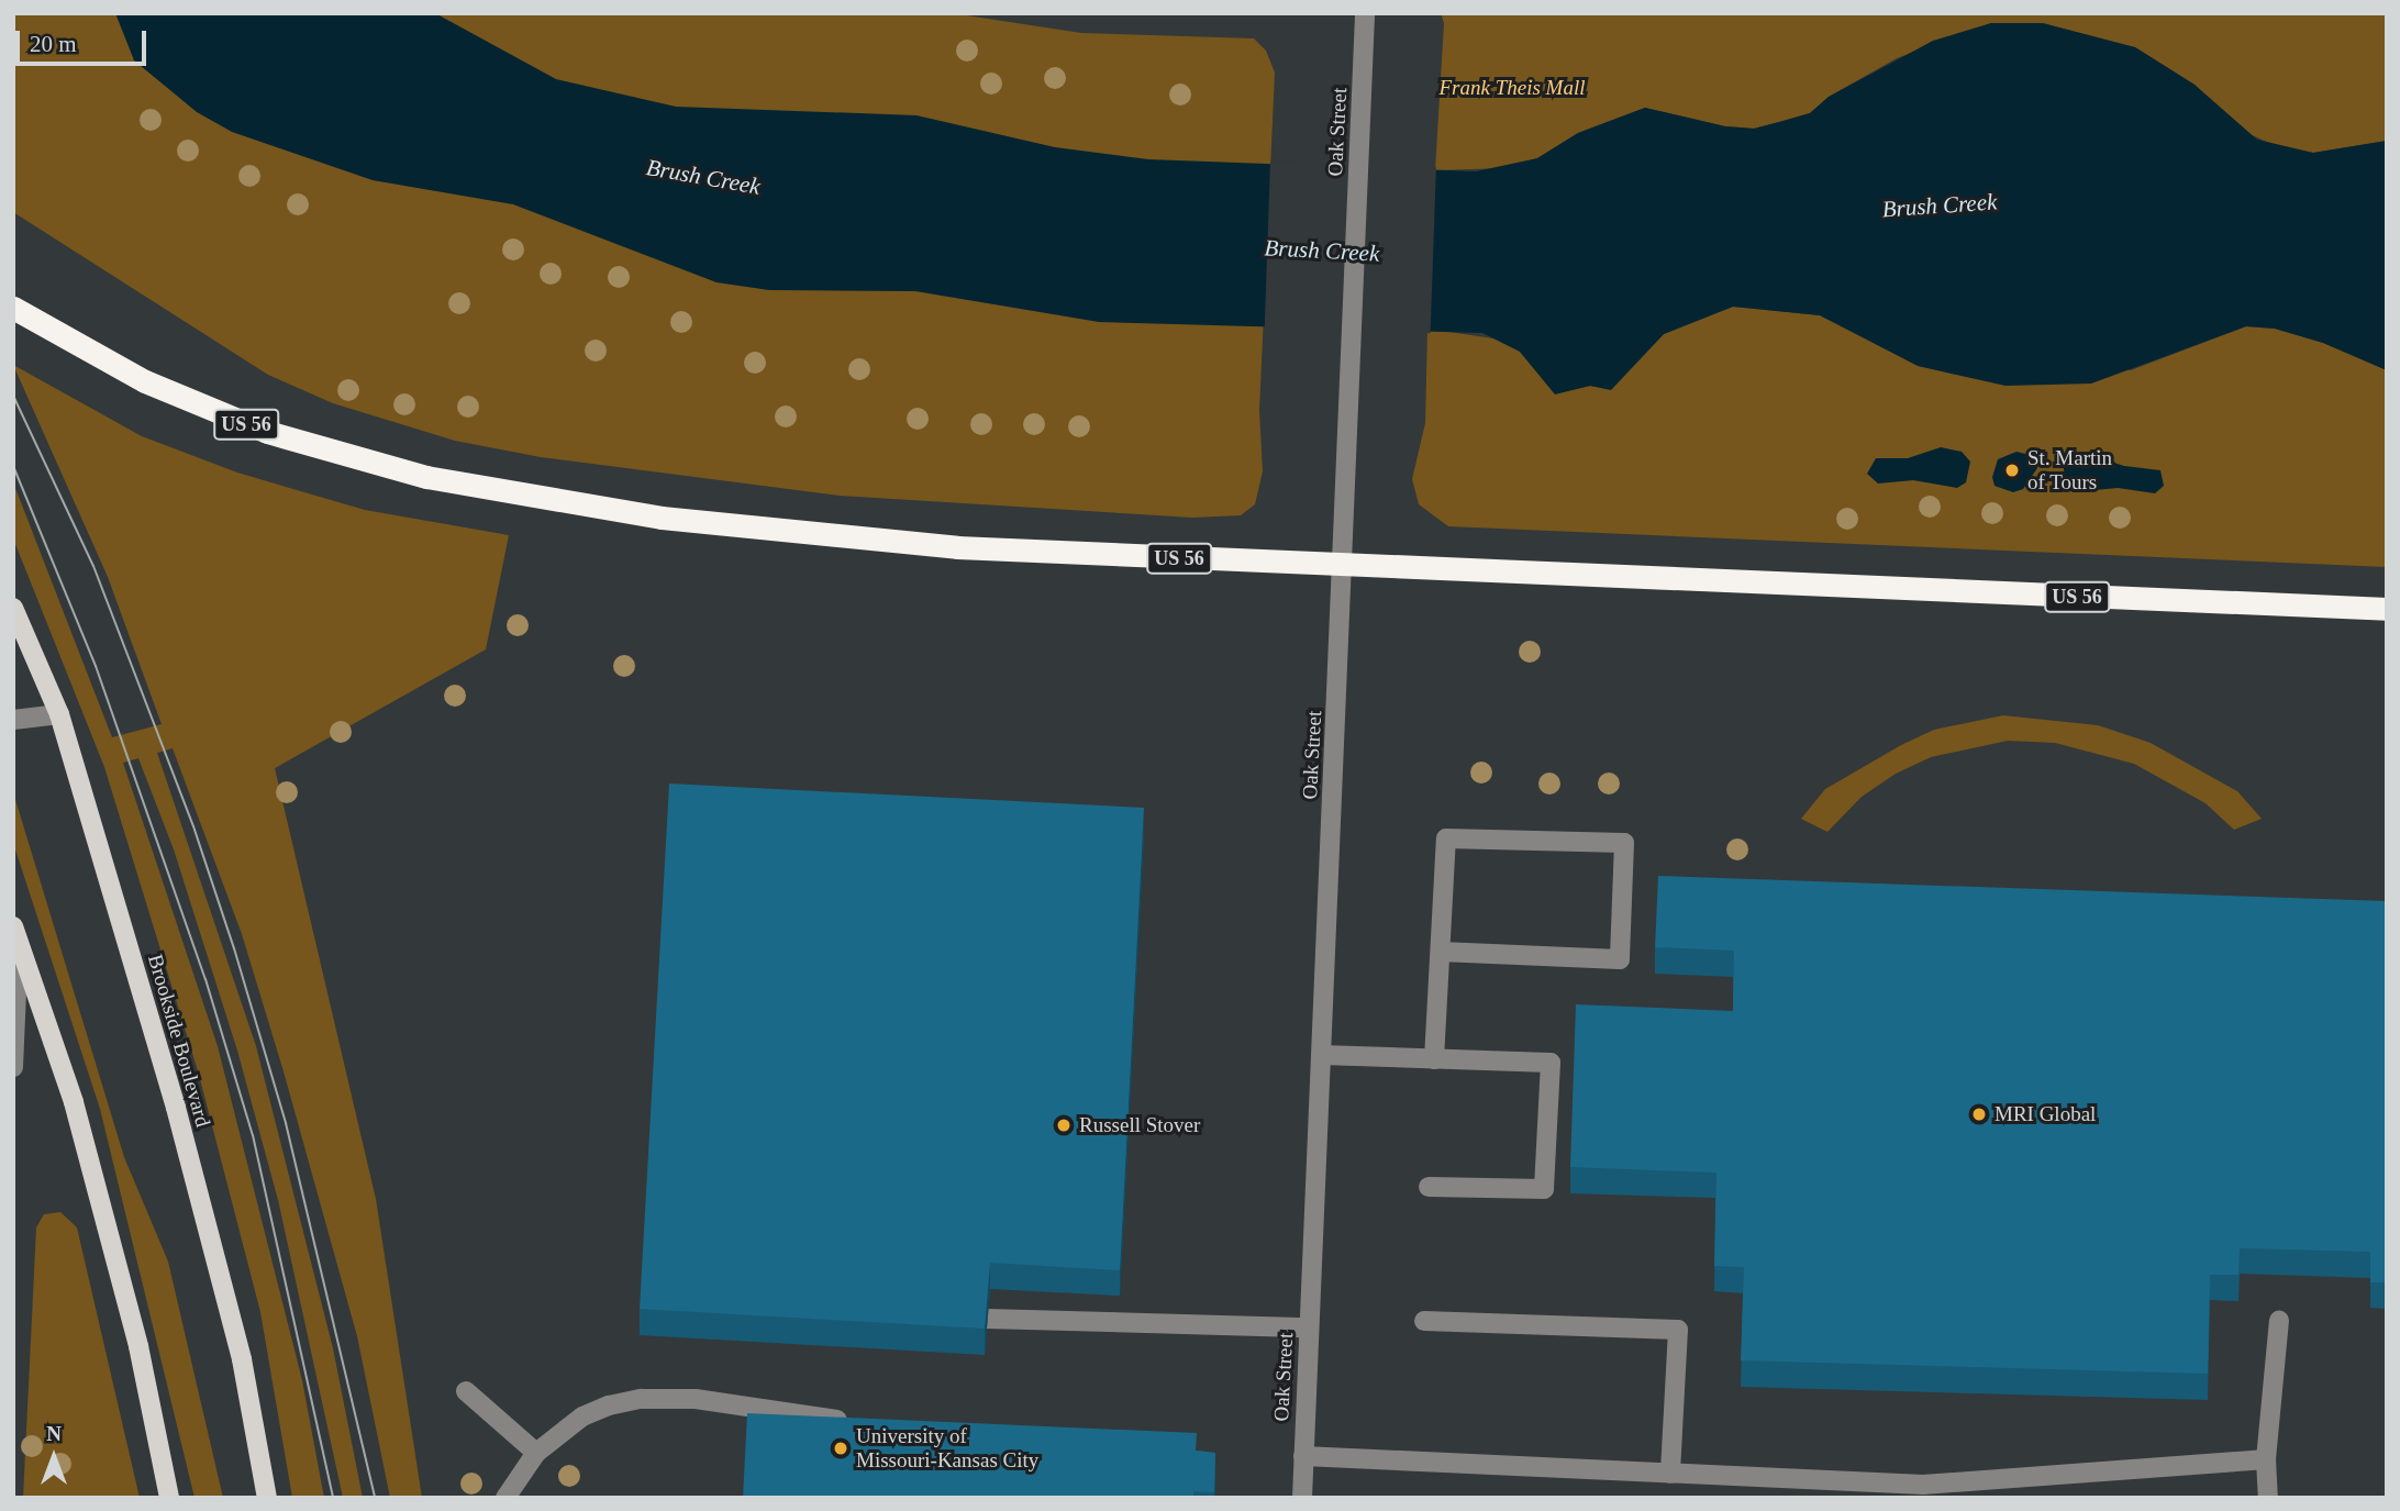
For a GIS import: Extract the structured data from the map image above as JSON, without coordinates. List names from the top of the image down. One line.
{"streets":{"highway":["US 56"],"main road":["Brookside Boulevard"],"street":["Oak Street"]},"crossings":[["Oak Street","US 56"]],"water":["Brush Creek"],"parks":["Frank Theis Mall"],"places":["St. Martin of Tours","MRI Global","Russell Stover","University of Missouri-Kansas City"],"scale_bar":"20 m","north":"top"}
